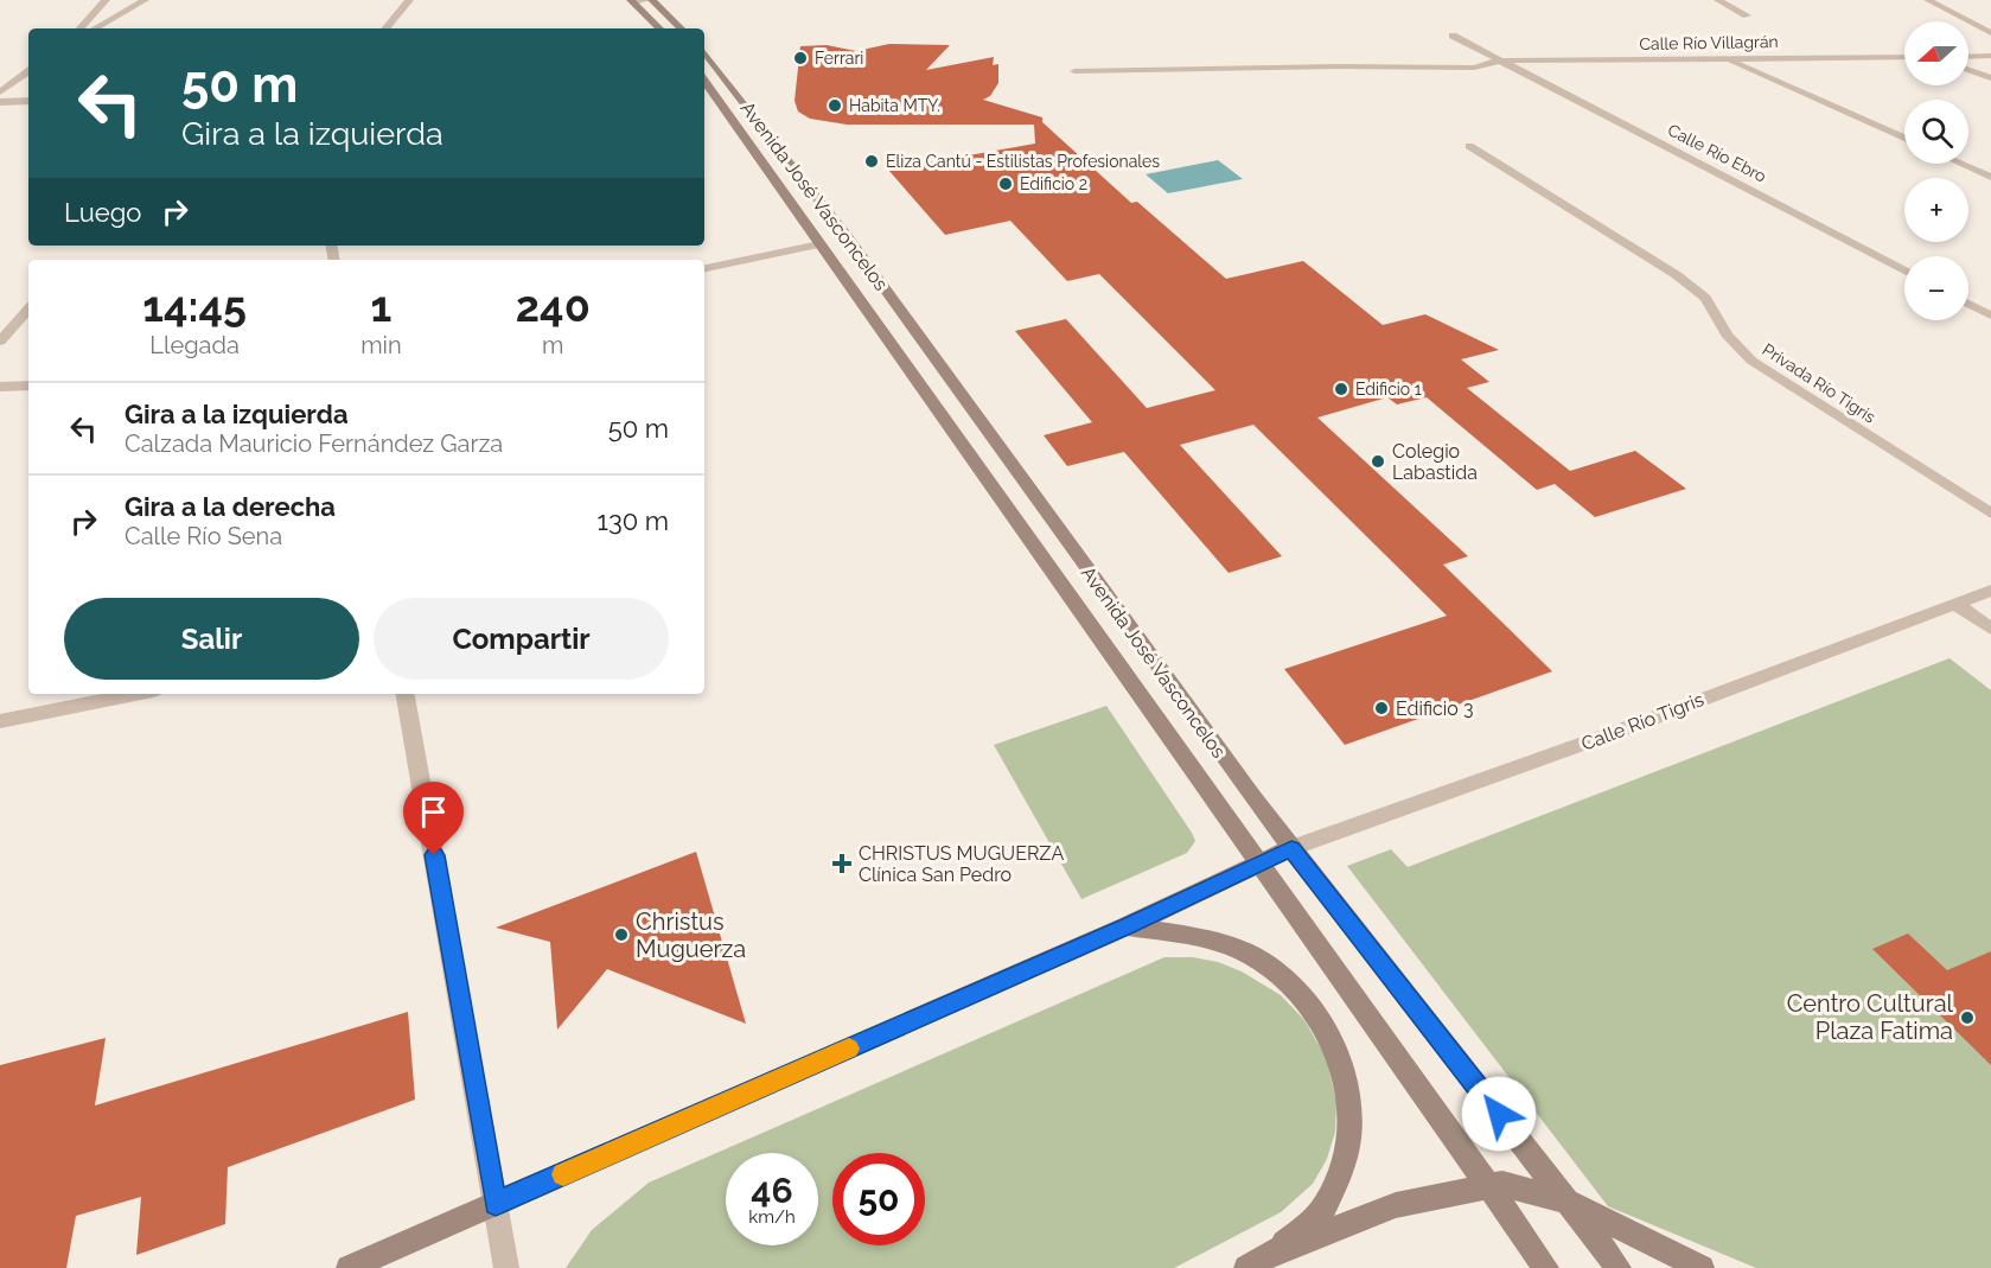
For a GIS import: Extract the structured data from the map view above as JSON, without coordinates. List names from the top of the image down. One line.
{"streets":{"main road":["Avenida José Vasconcelos"],"street":["Calle Río Villagrán","Calle Río Ebro","Privada Río Tigris","Calle Río Tigris"]},"crossings":[["Calle Río Villagrán","Calle Río Ebro"],["Avenida José Vasconcelos","Calle Río Tigris"]],"places":{"other":["Ferrari","Habita MTY.","Eliza Cantú - Estilistas Profesionales","Edificio 2","Edificio 1","Colegio Labastida","Edificio 3","Christus Muguerza","Centro Cultural Plaza Fatima"],"health":["CHRISTUS MUGUERZA Clínica San Pedro"]},"north":"left","page":{"map_buttons":["+","−"],"turn":["50 m","Gira a la izquierda"],"then":"Luego","eta":["14:45","Llegada","1","min","240","m"],"list":[{"name":"Gira a la izquierda","note":"Calzada Mauricio Fernández Garza","value":"50 m"},{"name":"Gira a la derecha","note":"Calle Río Sena","value":"130 m"}],"buttons":["Salir","Compartir"],"speed":"46 km/h","limit":"50"}}
